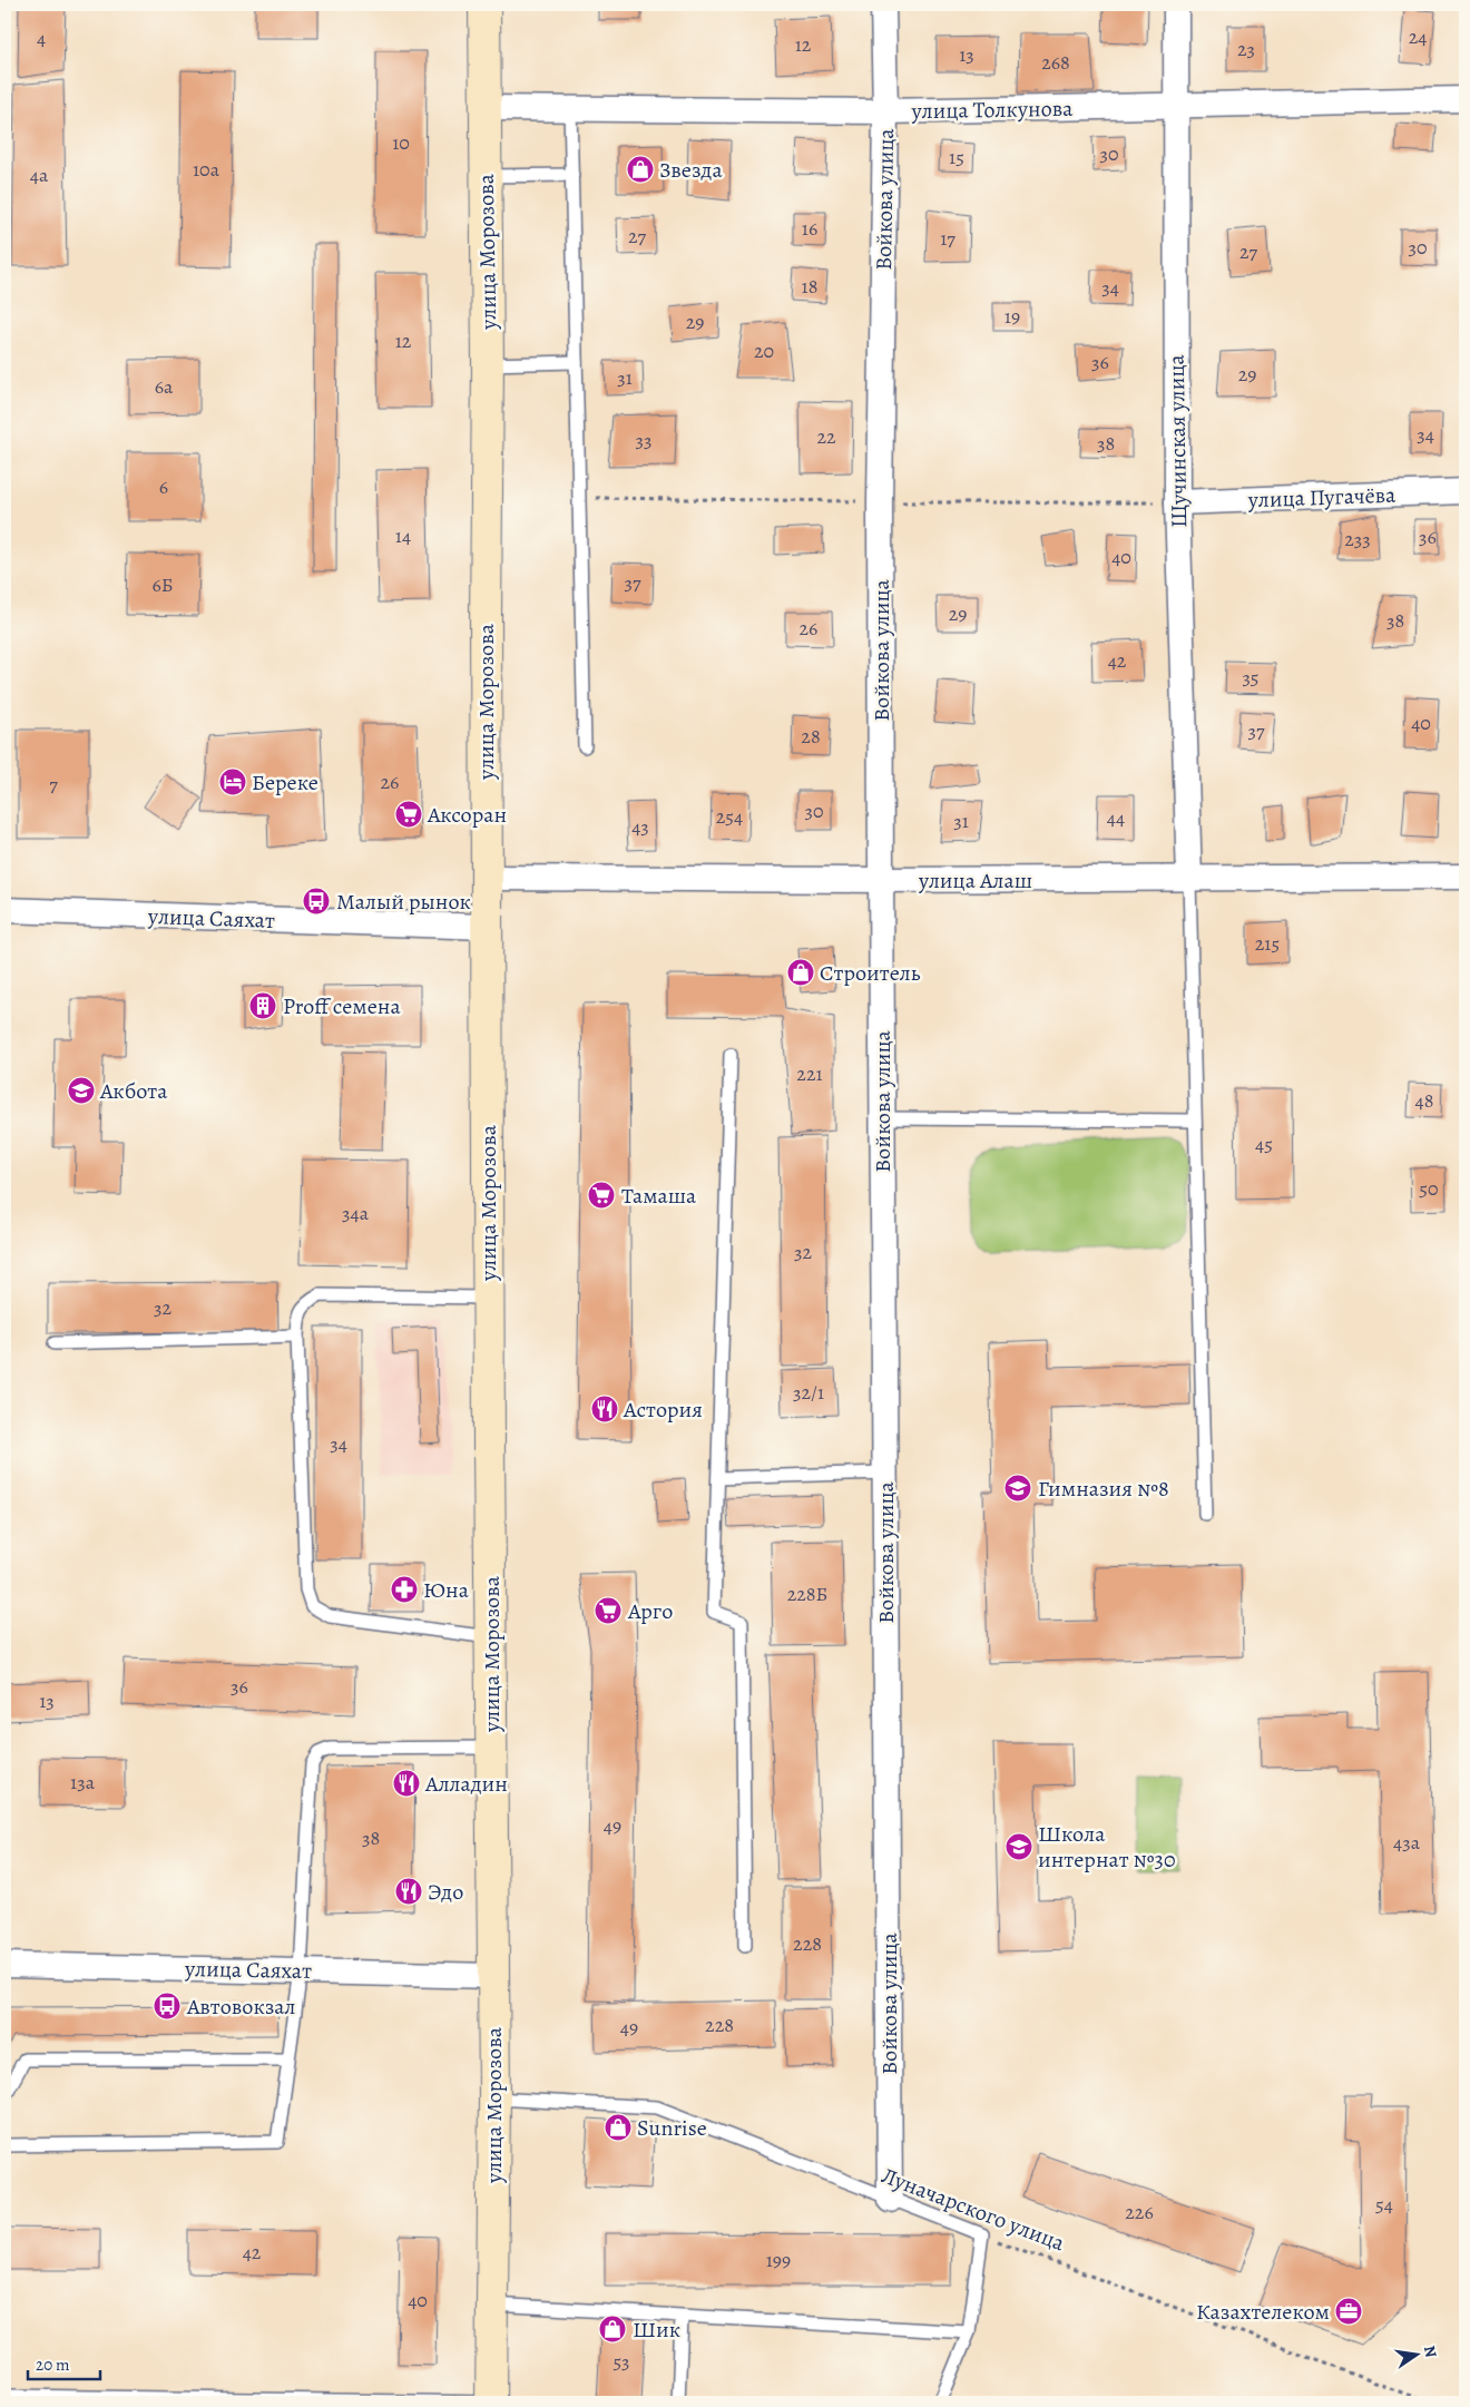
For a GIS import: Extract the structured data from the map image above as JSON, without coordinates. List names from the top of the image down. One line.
{"streets":{"main road":["улица Морозова"],"street":["улица Толкунова","Войкова улица","Щучинская улица","улица Пугачёва","улица Алаш","улица Саяхат"],"lane":["Луначарского улица"]},"crossings":[["улица Толкунова","Войкова улица"],["улица Толкунова","улица Морозова"],["улица Толкунова","Щучинская улица"],["Войкова улица","улица Алаш"],["Войкова улица","Луначарского улица"],["улица Морозова","улица Алаш"],["улица Морозова","улица Саяхат"],["улица Морозова","Луначарского улица"],["Щучинская улица","улица Пугачёва"],["Щучинская улица","улица Алаш"]],"places":{"shop":["Звезда","Строитель","Sunrise","Шик"],"hotel":["Береке"],"supermarket":["Аксоран","Тамаша","Арго"],"bus stop":["Малый рынок","Автовокзал"],"building":["Proff семена"],"school or university":["Акбота","Гимназия №8","Школа интернат №30"],"restaurant":["Астория","Алладин","Эдо"],"pharmacy":["Юна"],"office":["Казахтелеком"]},"house_numbers":["24","4","12","23","13","268","10","30","15","10а","4а","16","27","17","30","27","18","34","19","29","12","20","36","29","31","6а","34","22","33","38","6","14","36","233","40","37","6Б","29","38","26","42","35","40","37","28","26","7","30","254","44","31","43","215","221","48","45","50","34а","32","32","32/1","34","228Б","36","13","13а","49","38","43а","228","228","49","54","226","42","199","40","53"],"scale_bar":"20 m","north":"right"}
